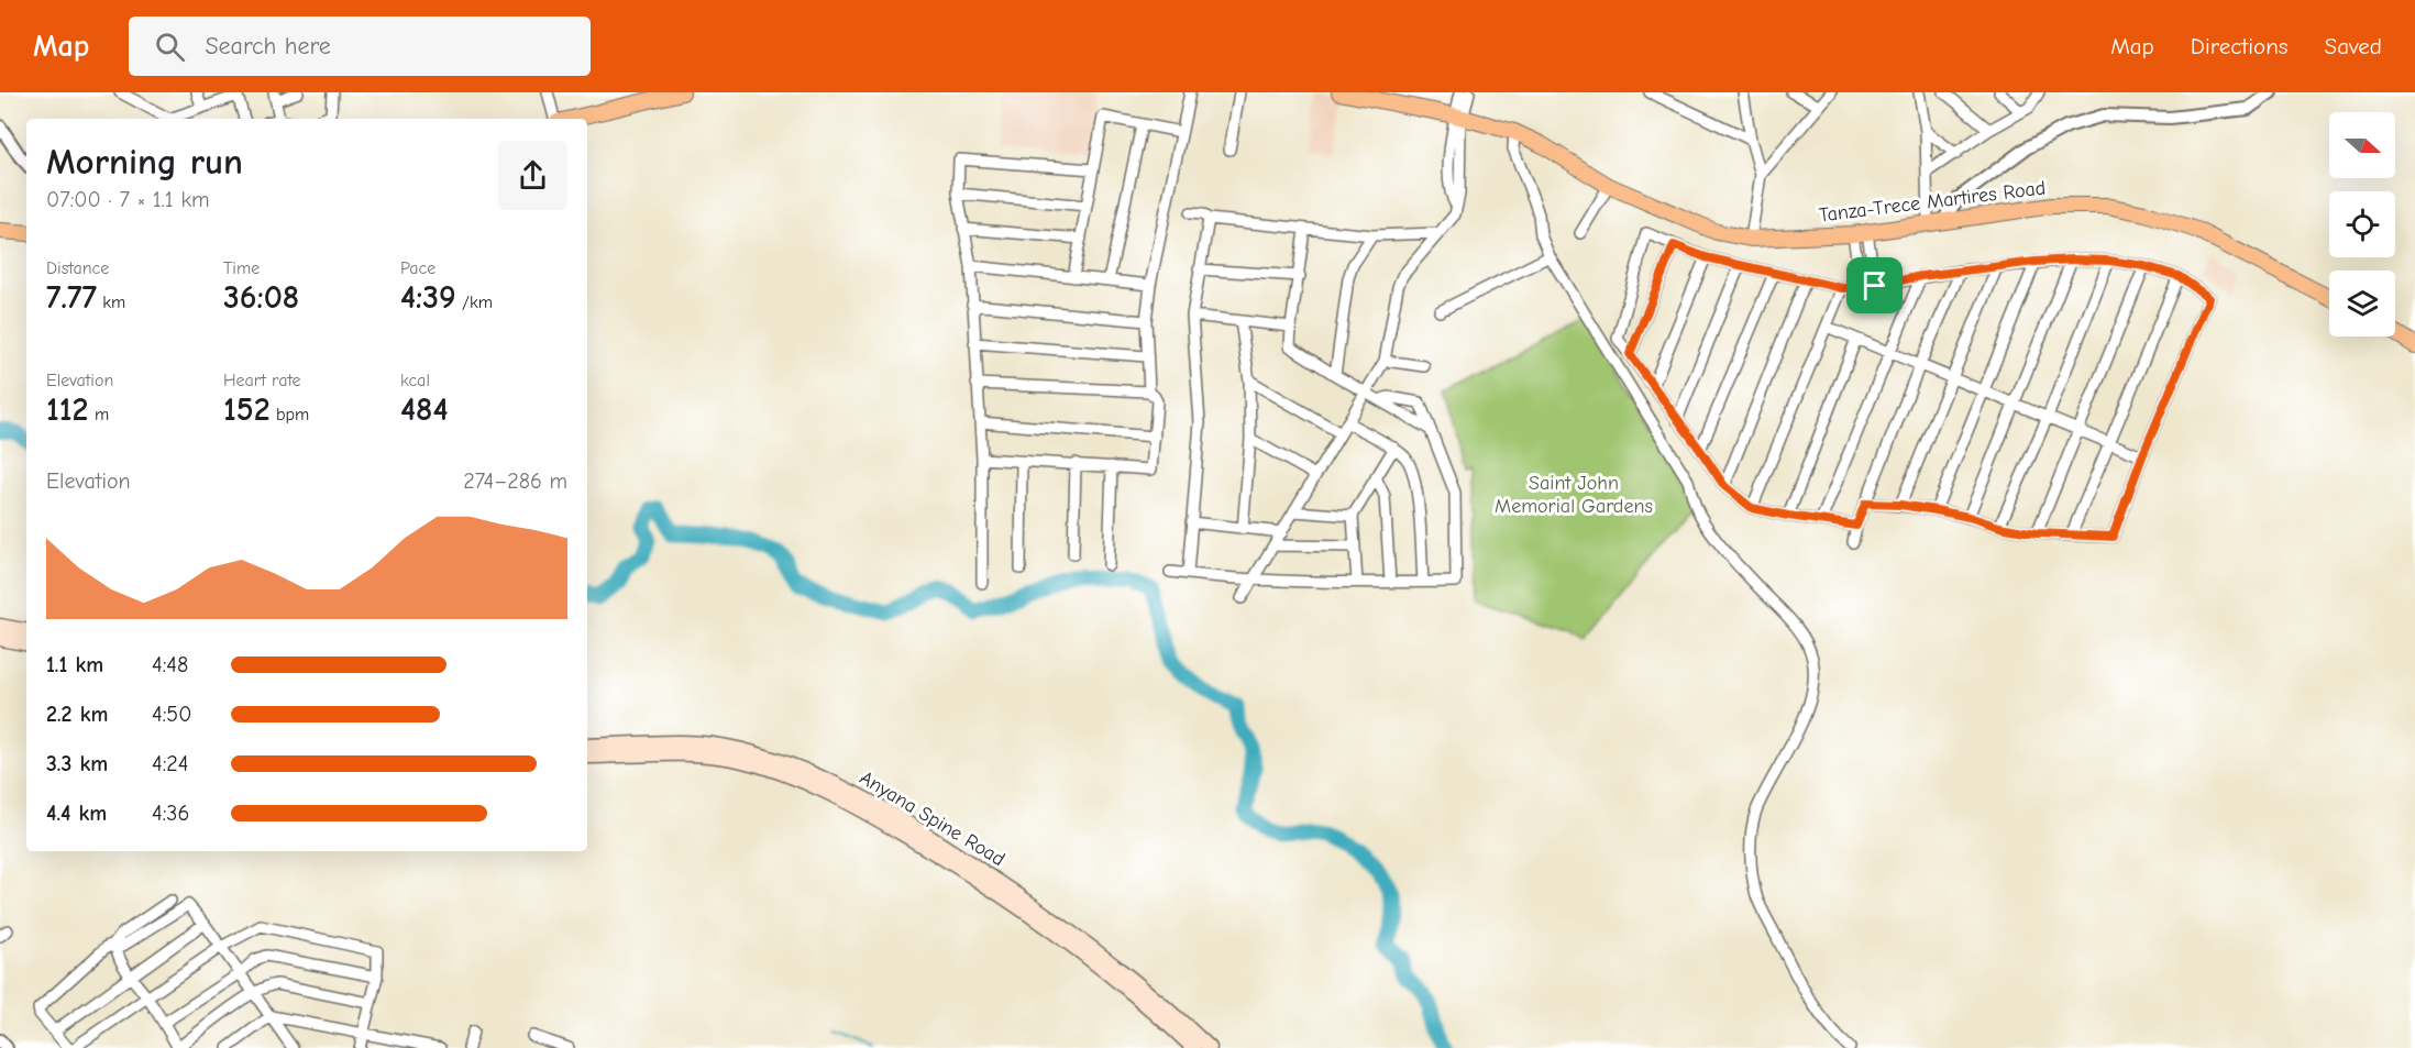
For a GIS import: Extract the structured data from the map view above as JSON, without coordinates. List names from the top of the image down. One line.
{"streets":{"main road":["Tanza-Trece Martires Road","Anyana Spine Road"]},"parks":["Saint John Memorial Gardens"],"north":"right","page":{"header":"Map","search":"Search here","nav":["Map","Directions","Saved"],"heading":["Morning run","07:00 · 7 × 1.1 km"],"stats":[["Distance","7.77 km"],["Time","36:08"],["Pace","4:39 /km"],["Elevation","112 m"],["Heart rate","152 bpm"],["kcal","484"]],"chart":["Elevation","274–286 m"],"list":[{"name":"1.1 km","note":"4:48"},{"name":"2.2 km","note":"4:50"},{"name":"3.3 km","note":"4:24"},{"name":"4.4 km","note":"4:36"}]}}
